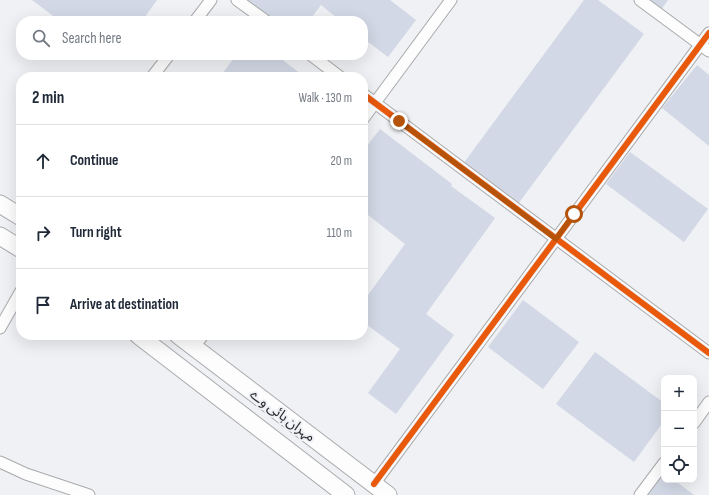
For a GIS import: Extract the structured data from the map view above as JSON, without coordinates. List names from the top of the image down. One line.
{"streets":{"main road":["مہران ہائی وے"]},"page":{"search":"Search here","heading":["2 min","Walk · 130 m"],"list":[["Continue","20 m"],["Turn right","110 m"],"Arrive at destination"],"map_buttons":["+","−"]}}
